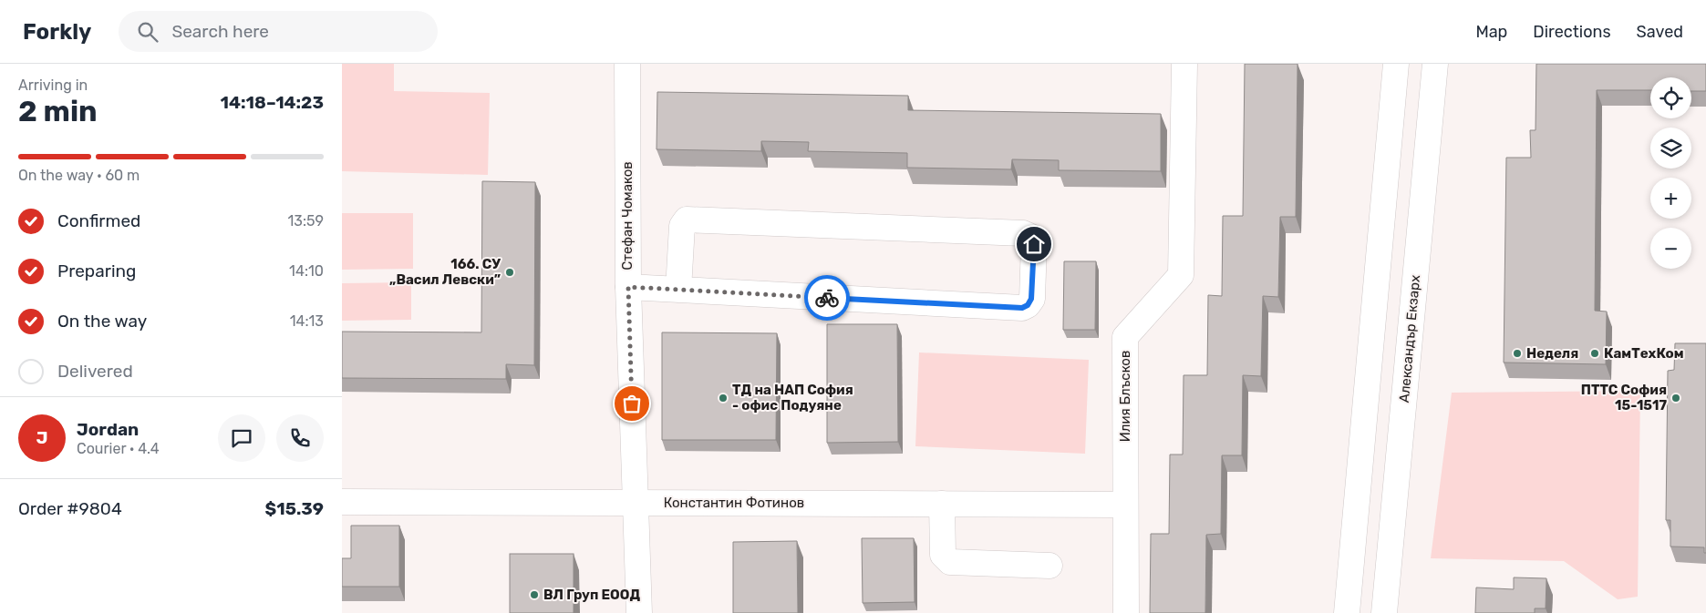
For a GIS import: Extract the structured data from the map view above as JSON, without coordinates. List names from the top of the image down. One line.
{"streets":{"street":["Стефан Чомаков","Александър Екзарх","Илия Блъсков","Константин Фотинов"]},"crossings":[["Стефан Чомаков","Константин Фотинов"],["Илия Блъсков","Константин Фотинов"]],"places":["166. СУ „Васил Левски”","Неделя","КамТехКом","ТД на НАП София - офис Подуяне","ПТТС София 15-1517","ВЛ Груп ЕООД"],"page":{"header":"Forkly","search":"Search here","nav":["Map","Directions","Saved"],"heading":["2 min","Arriving in","14:18–14:23"],"panel":["Jordan","Courier · 4.4","Order #9804","$15.39"],"map_buttons":["+","−"],"bar":"On the way · 60 m","list":[["Confirmed","13:59"],["Preparing","14:10"],["On the way","14:13"],"Delivered"],"round":"J"}}
